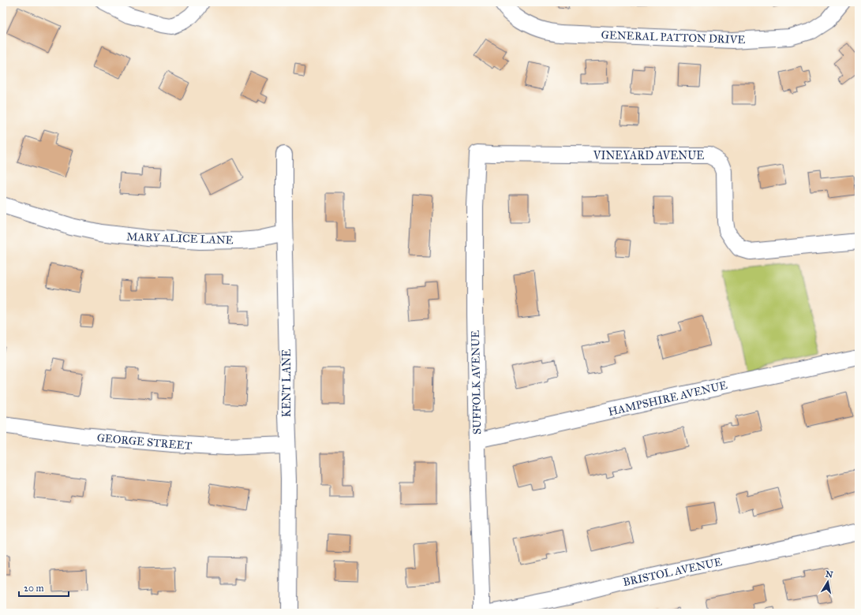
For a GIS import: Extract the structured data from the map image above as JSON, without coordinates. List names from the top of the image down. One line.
{"streets":{"street":["GENERAL PATTON DRIVE","VINEYARD AVENUE","MARY ALICE LANE","SUFFOLK AVENUE","KENT LANE","HAMPSHIRE AVENUE","GEORGE STREET","BRISTOL AVENUE"]},"crossings":[["VINEYARD AVENUE","SUFFOLK AVENUE"],["MARY ALICE LANE","KENT LANE"],["SUFFOLK AVENUE","HAMPSHIRE AVENUE"],["KENT LANE","GEORGE STREET"]],"scale_bar":"20 m","north":"top"}
